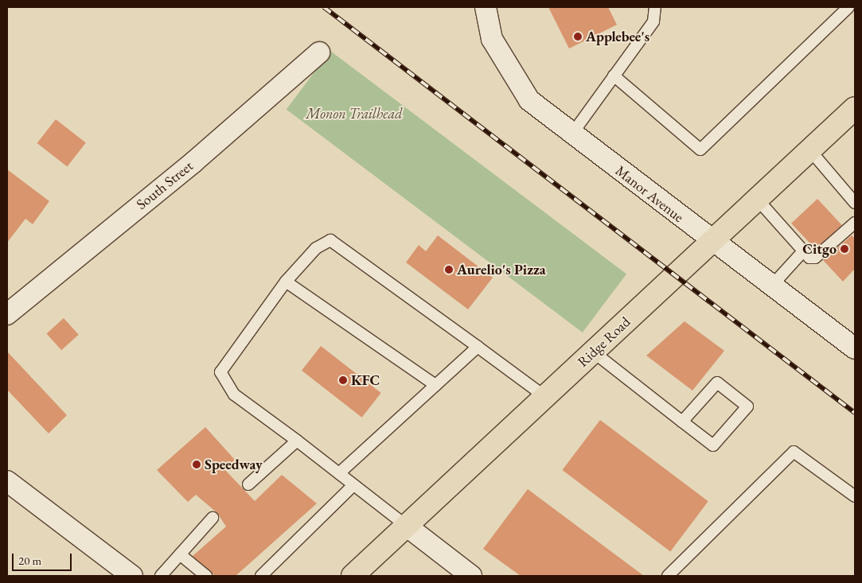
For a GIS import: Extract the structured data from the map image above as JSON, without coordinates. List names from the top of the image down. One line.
{"streets":{"main road":["Ridge Road"],"street":["South Street","Manor Avenue"]},"crossings":[["Manor Avenue","Ridge Road"]],"parks":["Monon Trailhead"],"places":["Applebee's","Citgo","Aurelio's Pizza","KFC","Speedway"],"scale_bar":"20 m"}
